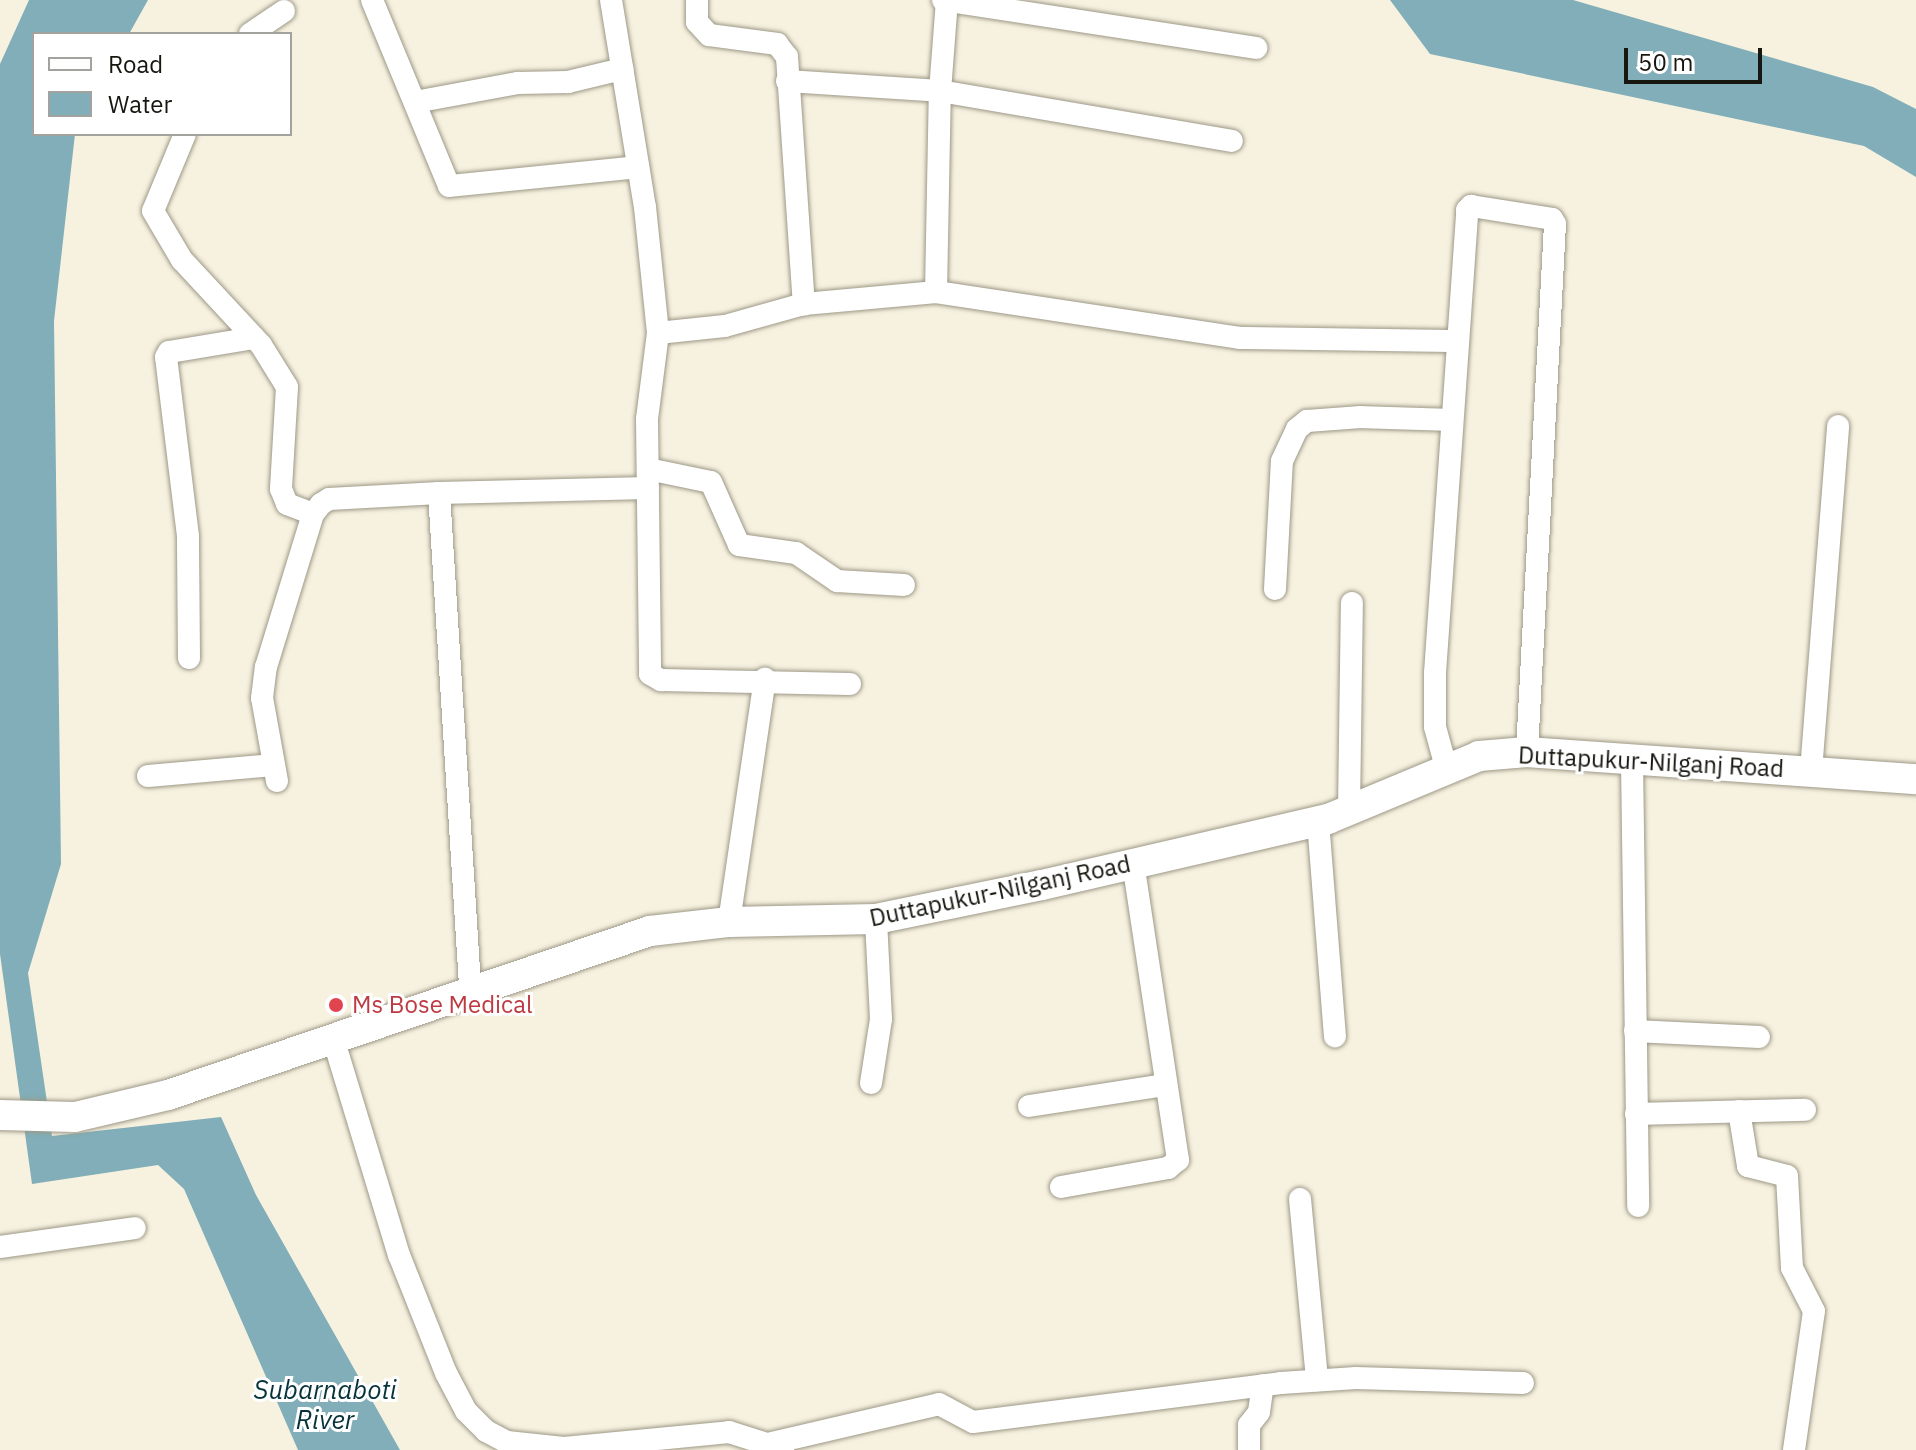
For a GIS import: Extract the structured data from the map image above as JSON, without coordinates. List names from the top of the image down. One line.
{"streets":{"main road":["Duttapukur-Nilganj Road"]},"water":["Subarnaboti River"],"places":["Ms Bose Medical"],"legend":["Road","Water"],"scale_bar":"50 m"}
